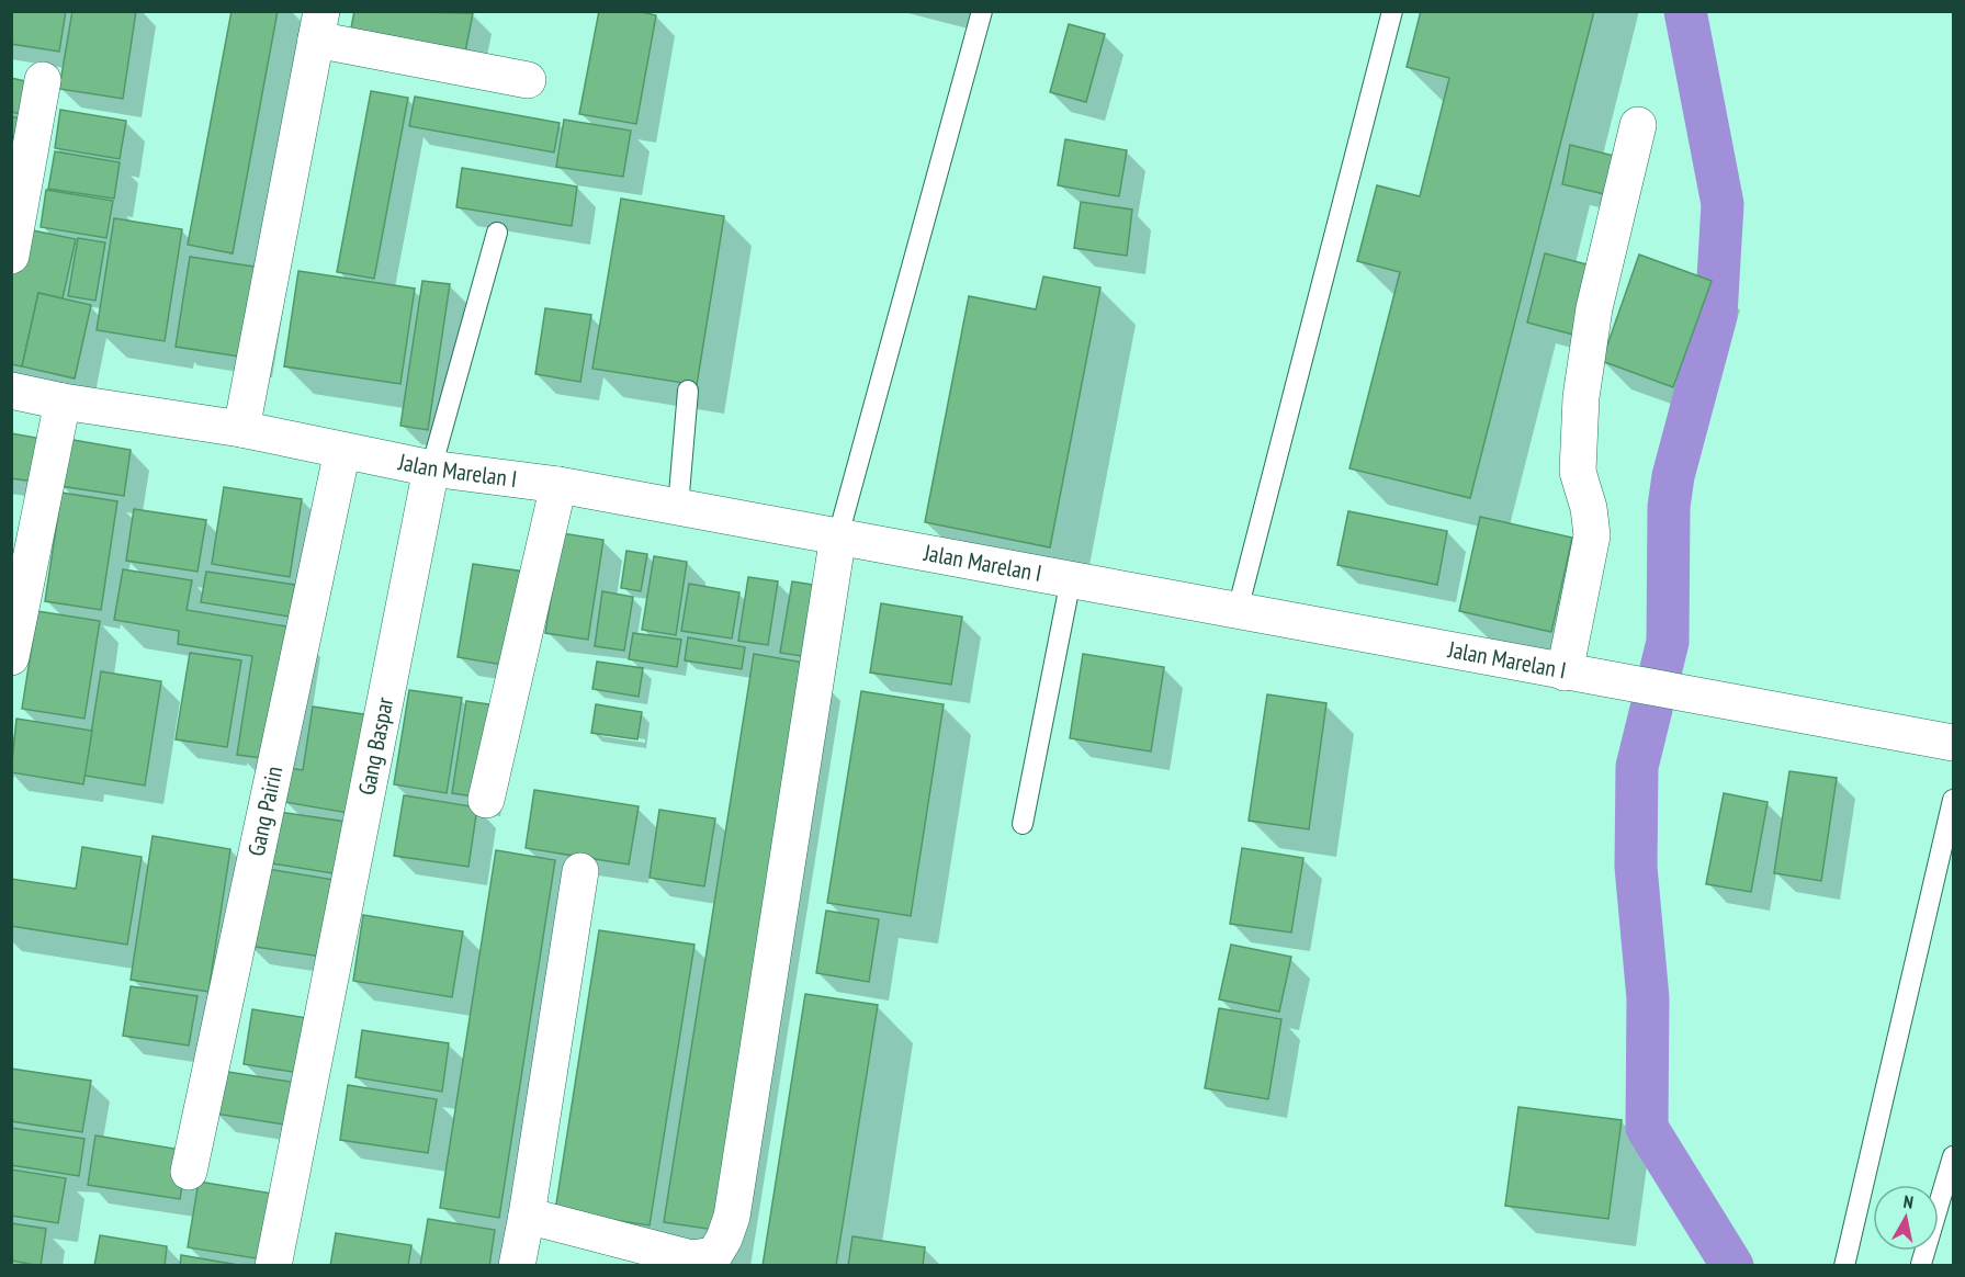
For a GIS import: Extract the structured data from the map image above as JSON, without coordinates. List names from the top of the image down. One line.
{"streets":{"street":["Jalan Marelan I","Gang Baspar","Gang Pairin"]},"crossings":[["Jalan Marelan I","Gang Baspar"],["Jalan Marelan I","Gang Pairin"]],"north":"top"}
